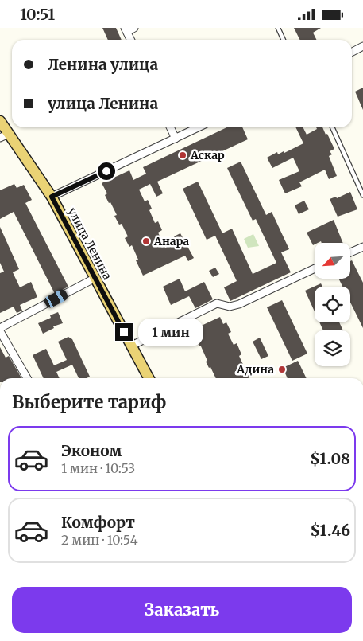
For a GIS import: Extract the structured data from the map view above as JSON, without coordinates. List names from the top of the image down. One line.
{"streets":{"main road":["улица Ленина"]},"places":["Аскар","Анара","Адина"],"north":"bottom left","page":{"status":"10:51","banner":["Ленина улица","улица Ленина"],"bubble":"1 мин","heading":"Выберите тариф","list":[{"name":"Эконом","note":"1 мин · 10:53","value":"$1.08"},{"name":"Комфорт","note":"2 мин · 10:54","value":"$1.46"}],"buttons":"Заказать"}}
